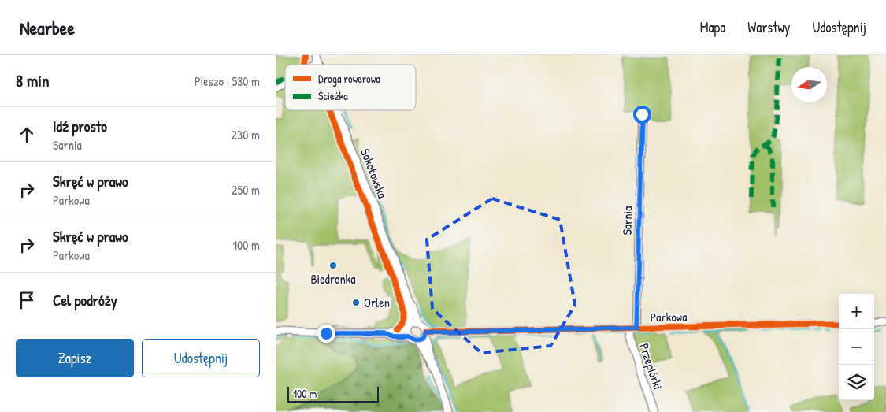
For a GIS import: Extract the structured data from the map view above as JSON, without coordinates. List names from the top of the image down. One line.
{"streets":{"street":["Sokołowska","Sarnia","Parkowa","Przepiórki"]},"crossings":[["Sokołowska","Parkowa"],["Sarnia","Parkowa"],["Sarnia","Przepiórki"],["Parkowa","Przepiórki"]],"places":["Biedronka","Orlen"],"legend":["Droga rowerowa","Ścieżka"],"scale_bar":"100 m","north":"left","page":{"header":"Nearbee","nav":["Mapa","Warstwy","Udostępnij"],"heading":["8 min","Pieszo · 580 m"],"list":[["Idź prosto","Sarnia","230 m"],["Skręć w prawo","Parkowa","250 m"],["Skręć w prawo","Parkowa","100 m"],"Cel podróży"],"map_buttons":["+","−"],"buttons":["Zapisz","Udostępnij"],"scale":"100 m"}}
